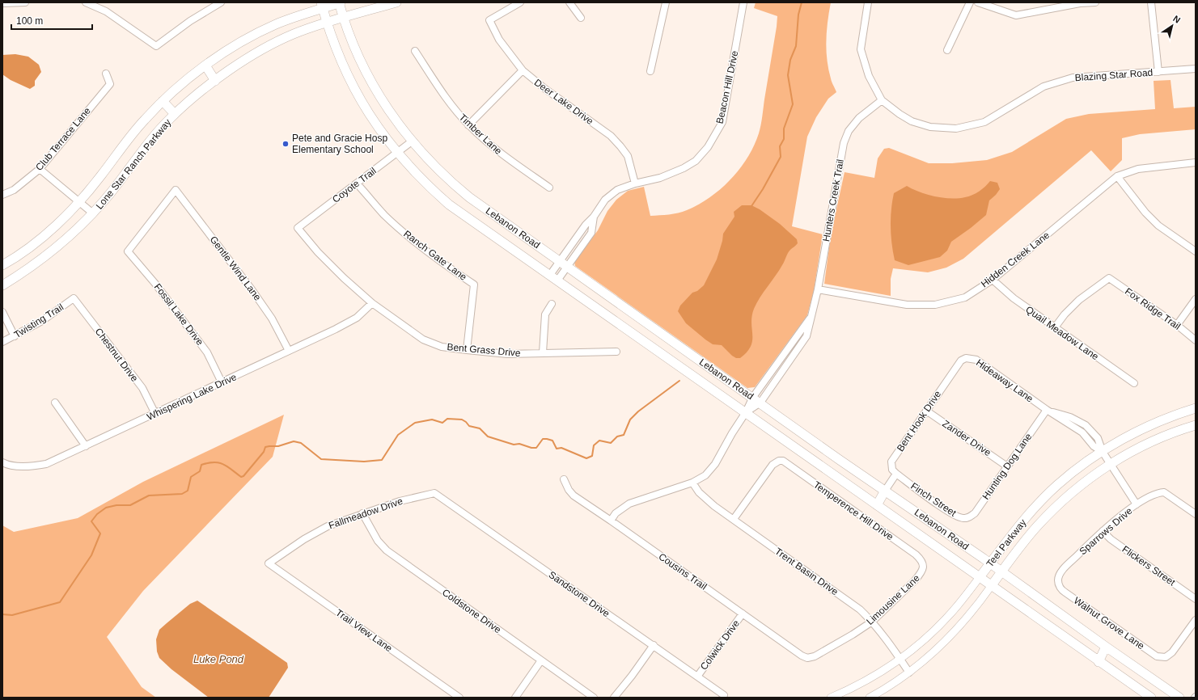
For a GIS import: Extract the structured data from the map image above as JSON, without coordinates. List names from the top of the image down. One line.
{"streets":{"main road":["Lone Star Ranch Parkway","Lebanon Road","Teel Parkway"],"street":["Blazing Star Road","Beacon Hill Drive","Deer Lake Drive","Timber Lane","Club Terrace Lane","Coyote Trail","Hunters Creek Trail","Ranch Gate Lane","Hidden Creek Lane","Gentle Wind Lane","Fox Ridge Trail","Fossil Lake Drive","Twisting Trail","Quail Meadow Lane","Bent Grass Drive","Chestnut Drive","Hideaway Lane","Whispering Lake Drive","Bent Hook Drive","Zander Drive","Hunting Dog Lane","Finch Street","Temperence Hill Drive","Fallmeadow Drive","Sparrows Drive","Flickers Street","Cousins Trail","Trent Basin Drive","Sandstone Drive","Limousine Lane","Coldstone Drive","Walnut Grove Lane","Trail View Lane","Colwick Drive"]},"crossings":[["Blazing Star Road","Hunters Creek Trail"],["Beacon Hill Drive","Deer Lake Drive"],["Beacon Hill Drive","Lebanon Road"],["Lone Star Ranch Parkway","Lebanon Road"],["Coyote Trail","Lebanon Road"],["Coyote Trail","Ranch Gate Lane"],["Coyote Trail","Bent Grass Drive"],["Hunters Creek Trail","Lebanon Road"],["Hunters Creek Trail","Hidden Creek Lane"],["Hunters Creek Trail","Cousins Trail"],["Hunters Creek Trail","Trent Basin Drive"],["Lebanon Road","Teel Parkway"],["Ranch Gate Lane","Bent Grass Drive"],["Hidden Creek Lane","Quail Meadow Lane"],["Gentle Wind Lane","Fossil Lake Drive"],["Gentle Wind Lane","Whispering Lake Drive"],["Fox Ridge Trail","Quail Meadow Lane"],["Fossil Lake Drive","Whispering Lake Drive"],["Twisting Trail","Chestnut Drive"],["Bent Grass Drive","Whispering Lake Drive"],["Chestnut Drive","Whispering Lake Drive"],["Hideaway Lane","Bent Hook Drive"],["Hideaway Lane","Hunting Dog Lane"],["Hideaway Lane","Sparrows Drive"],["Hideaway Lane","Teel Parkway"],["Bent Hook Drive","Zander Drive"],["Bent Hook Drive","Finch Street"],["Zander Drive","Hunting Dog Lane"],["Hunting Dog Lane","Finch Street"],["Temperence Hill Drive","Trent Basin Drive"],["Temperence Hill Drive","Limousine Lane"],["Fallmeadow Drive","Sandstone Drive"],["Fallmeadow Drive","Coldstone Drive"],["Fallmeadow Drive","Trail View Lane"],["Sparrows Drive","Flickers Street"],["Sparrows Drive","Walnut Grove Lane"],["Teel Parkway","Trent Basin Drive"],["Cousins Trail","Limousine Lane"],["Cousins Trail","Colwick Drive"],["Trent Basin Drive","Limousine Lane"],["Sandstone Drive","Colwick Drive"]],"water":["Luke Pond"],"places":["Pete and Gracie Hosp Elementary School"],"scale_bar":"100 m","north":"top right"}
